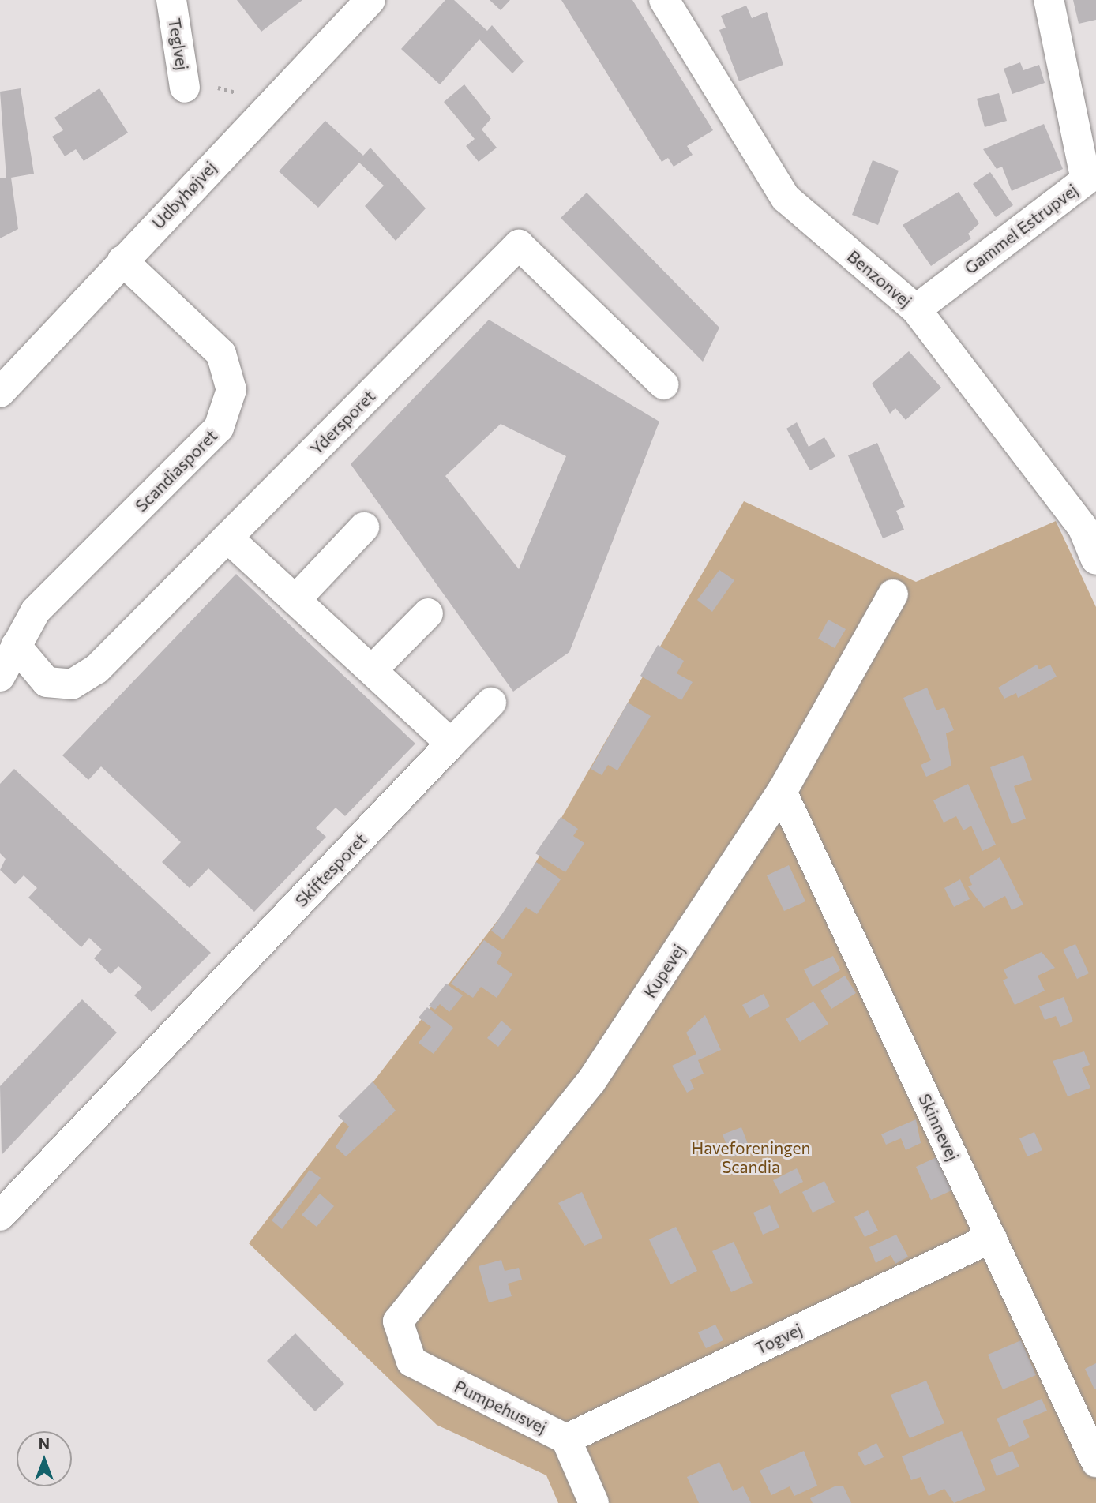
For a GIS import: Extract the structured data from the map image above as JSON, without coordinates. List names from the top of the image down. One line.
{"streets":{"street":["Teglvej","Udbyhøjvej","Gammel Estrupvej","Benzonvej","Ydersporet","Scandiasporet","Skiftesporet","Kupevej","Skinnevej","Togvej","Pumpehusvej"]},"crossings":[["Udbyhøjvej","Scandiasporet"],["Gammel Estrupvej","Benzonvej"],["Ydersporet","Scandiasporet"],["Kupevej","Skinnevej"],["Kupevej","Pumpehusvej"],["Skinnevej","Togvej"],["Togvej","Pumpehusvej"]],"parks":["Haveforeningen Scandia"],"north":"top"}
